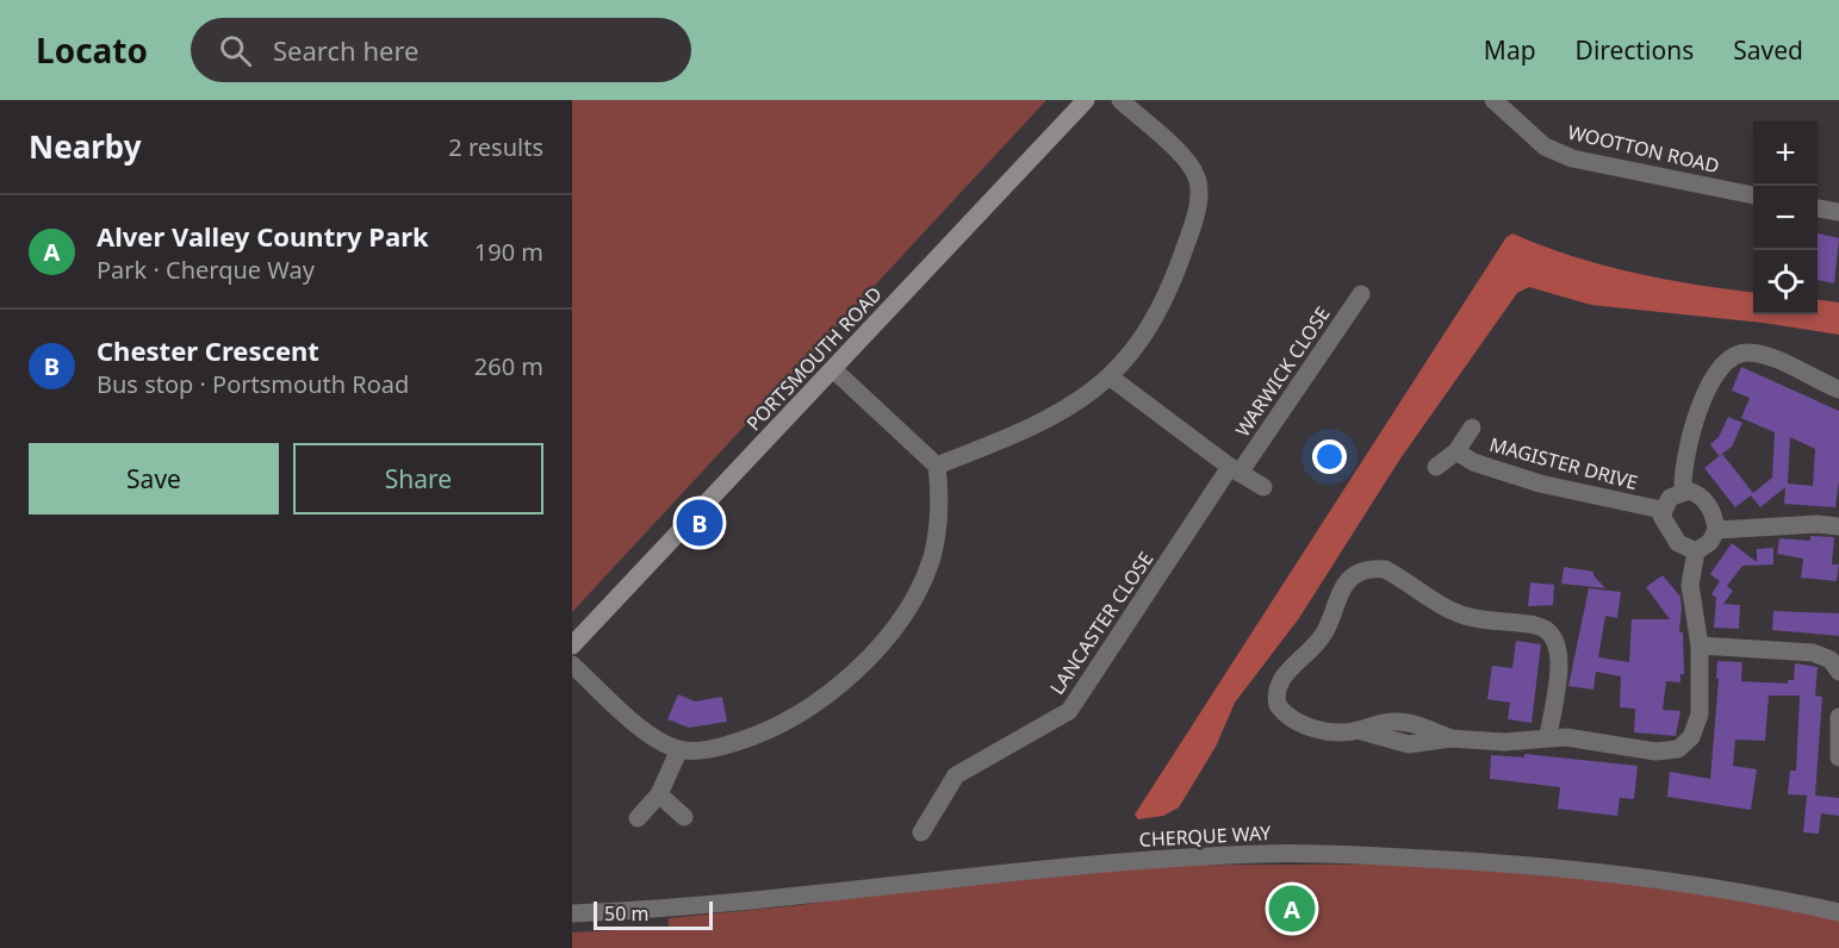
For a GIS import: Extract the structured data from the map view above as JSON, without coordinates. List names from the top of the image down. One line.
{"streets":{"main road":["PORTSMOUTH ROAD"],"street":["WOOTTON ROAD","WARWICK CLOSE","MAGISTER DRIVE","LANCASTER CLOSE","CHERQUE WAY"]},"crossings":[["WARWICK CLOSE","LANCASTER CLOSE"]],"scale_bar":"50 m","page":{"header":"Locato","search":"Search here","nav":["Map","Directions","Saved"],"heading":["Nearby","2 results"],"map_buttons":["+","−"],"list":[{"mark":"A","name":"Alver Valley Country Park","note":"Park · Cherque Way","value":"190 m"},{"mark":"B","name":"Chester Crescent","note":"Bus stop · Portsmouth Road","value":"260 m"}],"buttons":["Save","Share"],"pins":["B","A"],"scale":"50 m"}}
